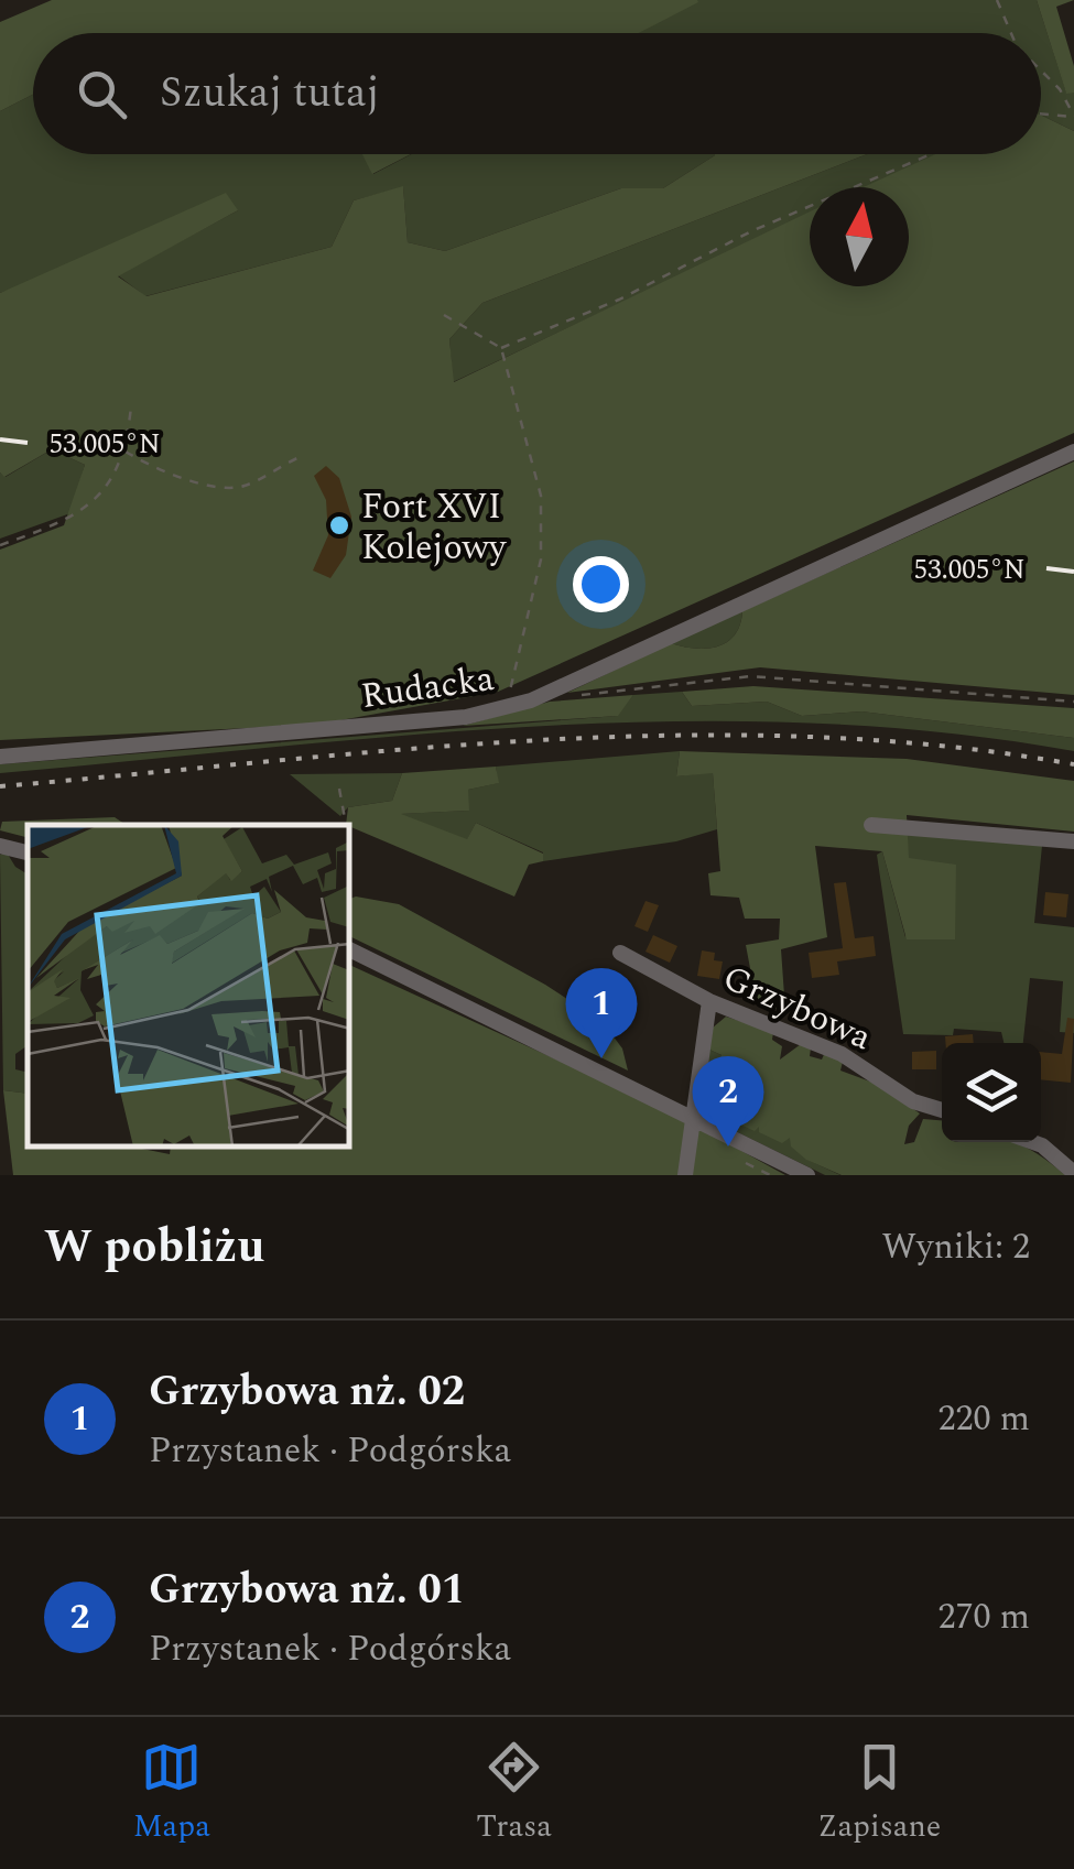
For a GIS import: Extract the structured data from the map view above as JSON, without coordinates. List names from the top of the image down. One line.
{"streets":{"street":["Rudacka","Grzybowa"]},"places":["Fort XVI Kolejowy"],"north":"top","page":{"search":"Szukaj tutaj","pins":["1","2"],"heading":["W pobliżu","Wyniki: 2"],"list":[{"mark":"1","name":"Grzybowa nż. 02","note":"Przystanek · Podgórska","value":"220 m"},{"mark":"2","name":"Grzybowa nż. 01","note":"Przystanek · Podgórska","value":"270 m"}],"nav":["Mapa","Trasa","Zapisane"]},"coordinates":["53.005°N"]}
